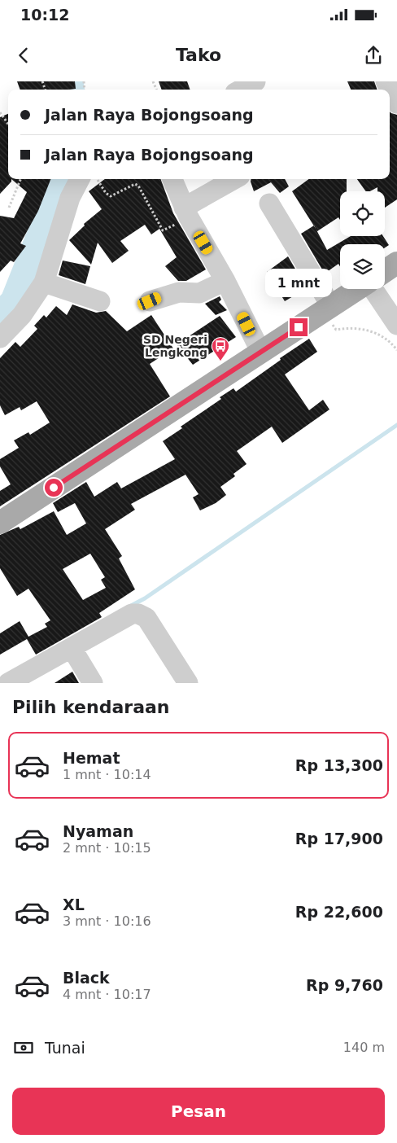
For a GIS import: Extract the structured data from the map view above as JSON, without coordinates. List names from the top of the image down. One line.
{"places":{"bus stop":["SD Negeri Lengkong"]},"page":{"status":"10:12","header":"Tako","banner":["Jalan Raya Bojongsoang","Jalan Raya Bojongsoang"],"bubble":"1 mnt","heading":"Pilih kendaraan","list":[{"name":"Hemat","note":"1 mnt · 10:14","value":"Rp 13,300"},{"name":"Nyaman","note":"2 mnt · 10:15","value":"Rp 17,900"},{"name":"XL","note":"3 mnt · 10:16","value":"Rp 22,600"},{"name":"Black","note":"4 mnt · 10:17","value":"Rp 9,760"}],"pay":["Tunai","140 m"],"buttons":"Pesan"}}
